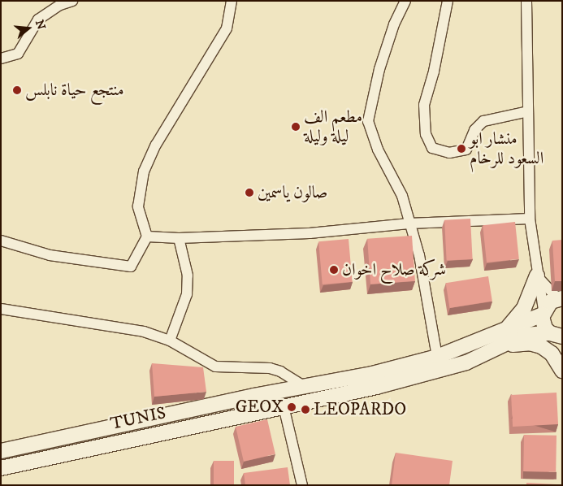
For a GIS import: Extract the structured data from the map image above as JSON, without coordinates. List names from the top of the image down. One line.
{"streets":{"main road":["TUNIS"]},"places":["منتجع حياة نابلس","مطعم الف ليلة وليلة","منشار ابو السعود للرخام","صالون ياسمين","شركة صلاح اخوان","GEOX","LEOPARDO"],"north":"right"}
